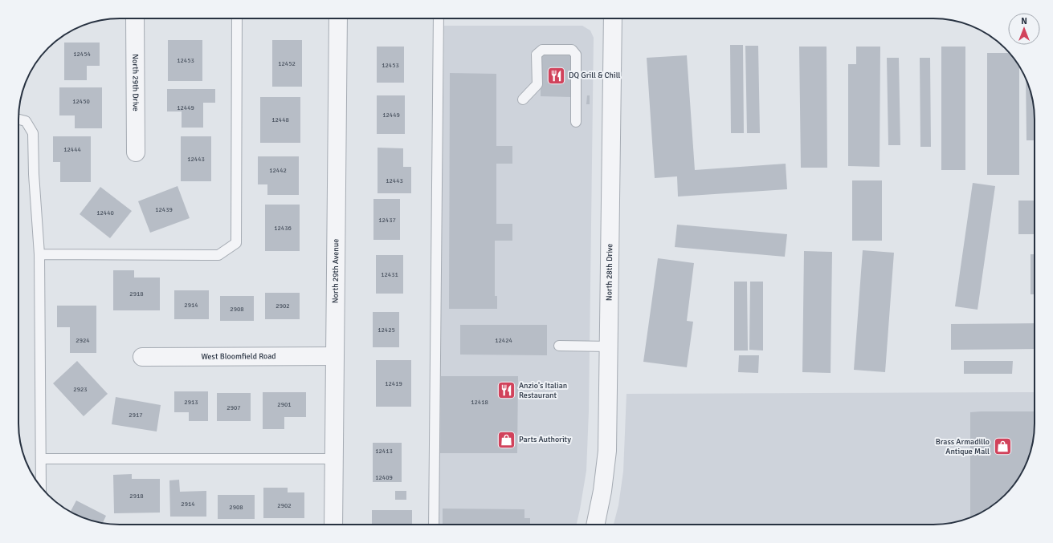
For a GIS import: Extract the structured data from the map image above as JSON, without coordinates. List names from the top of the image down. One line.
{"streets":{"street":["North 29th Drive","North 29th Avenue","North 28th Drive","West Bloomfield Road"]},"crossings":[["North 29th Avenue","West Bloomfield Road"]],"places":{"restaurant":["DQ Grill & Chill","Anzio's Italian Restaurant"],"shop":["Parts Authority","Brass Armadillo Antique Mall"]},"house_numbers":["12454","12453","12452","12453","12450","12449","12449","12448","12444","12443","12442","12443","12439","12440","12437","12436","12431","2918","2914","2902","2908","12425","2924","12424","12419","2923","2913","12418","2901","2907","2917","12413","12409","2918","2914","2902","2908"],"north":"top"}
